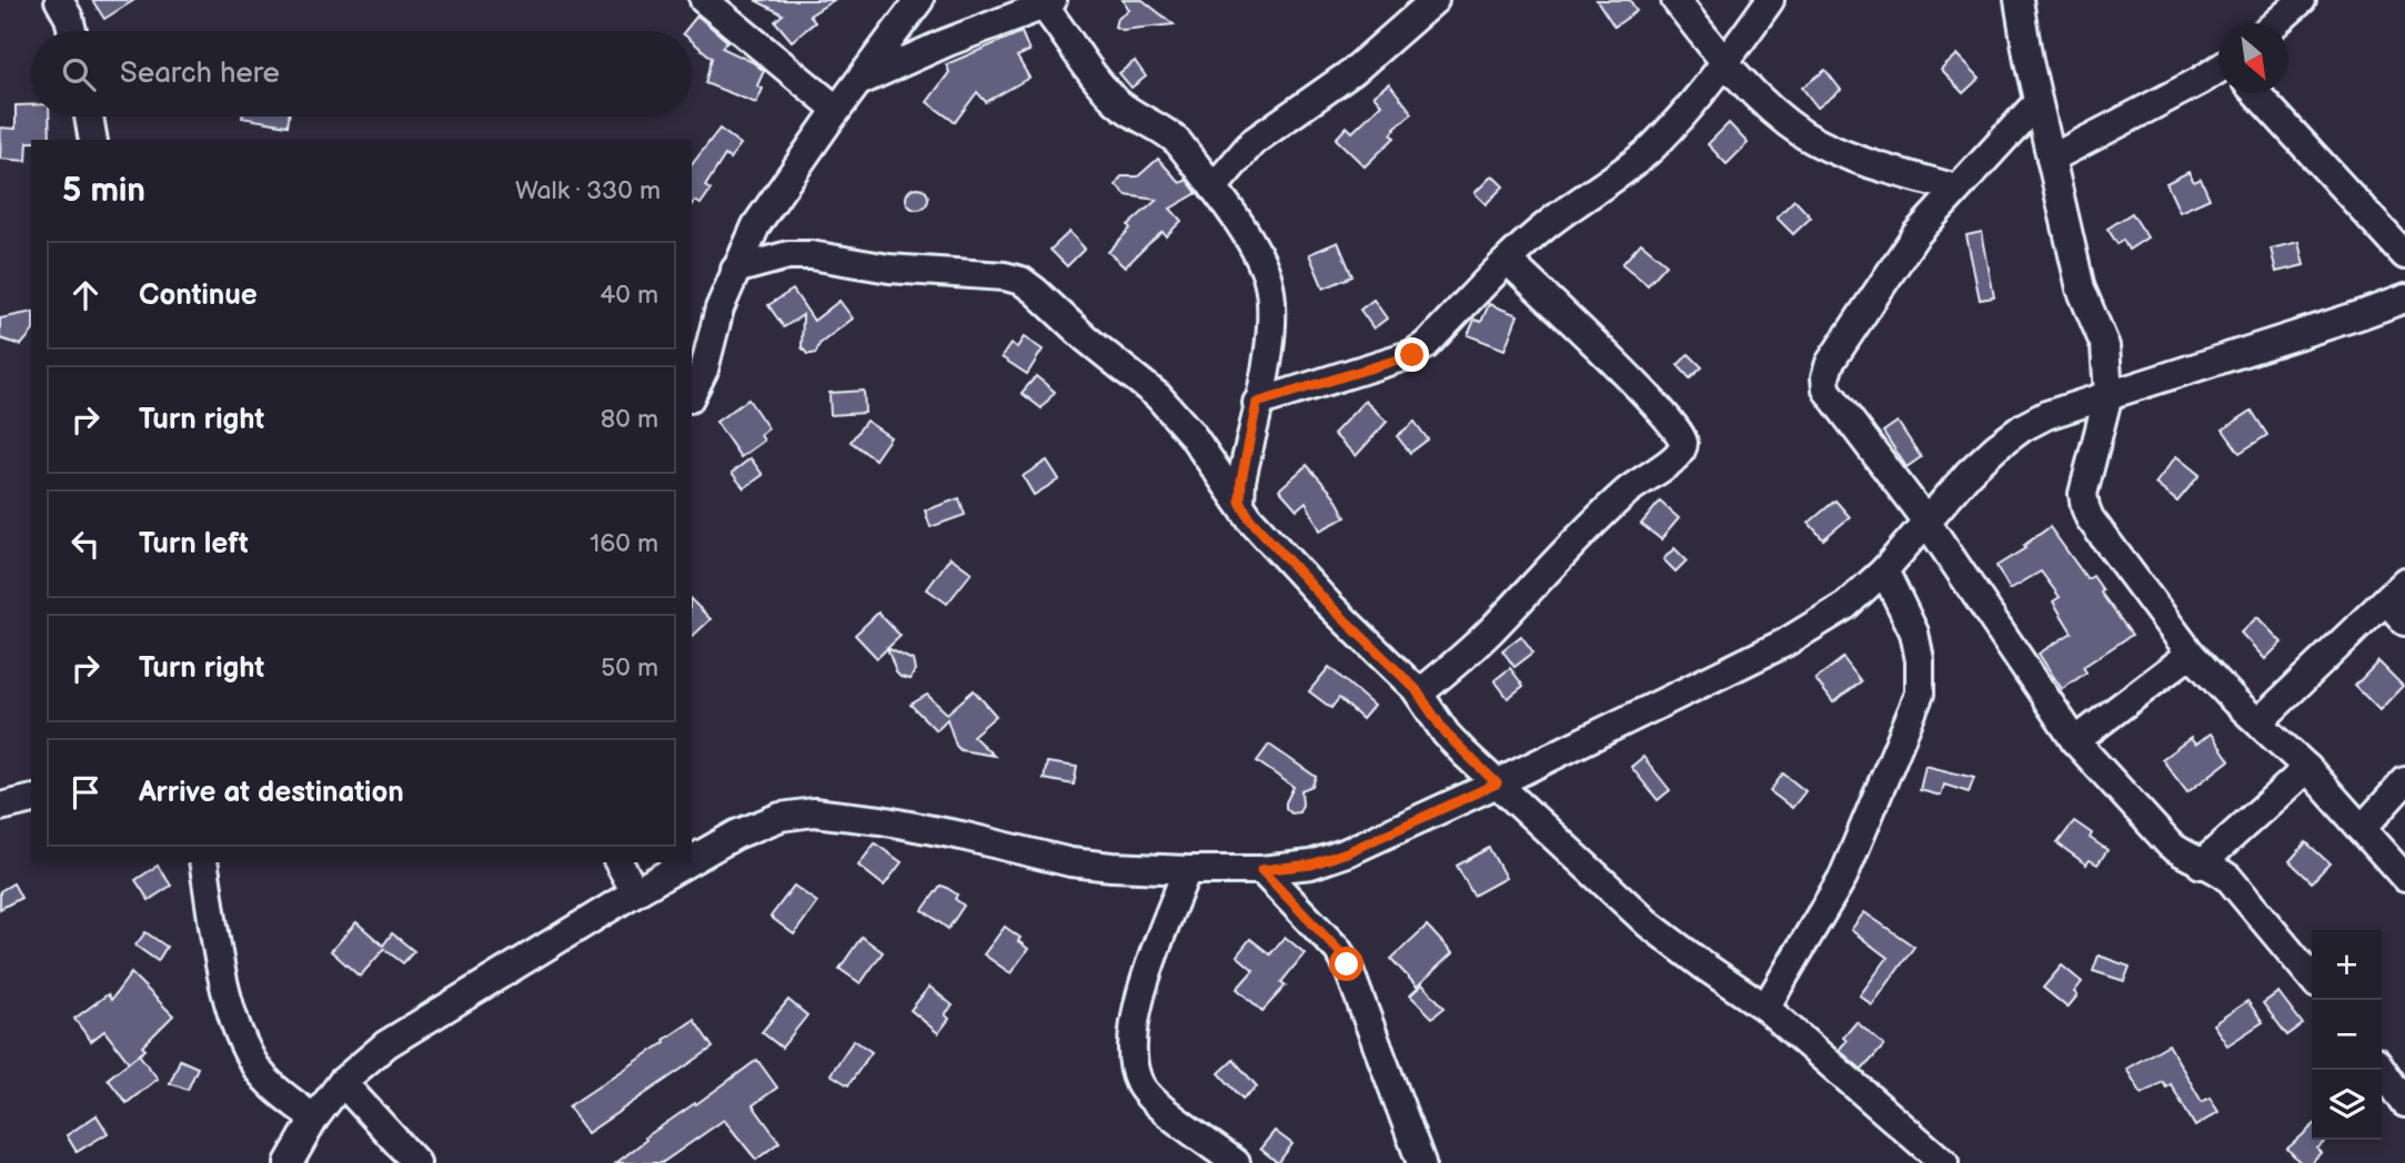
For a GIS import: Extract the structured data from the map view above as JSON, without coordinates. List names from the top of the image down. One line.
{"north":"bottom right","page":{"search":"Search here","heading":["5 min","Walk · 330 m"],"list":[["Continue","40 m"],["Turn right","80 m"],["Turn left","160 m"],["Turn right","50 m"],"Arrive at destination"],"map_buttons":["+","−"]}}
